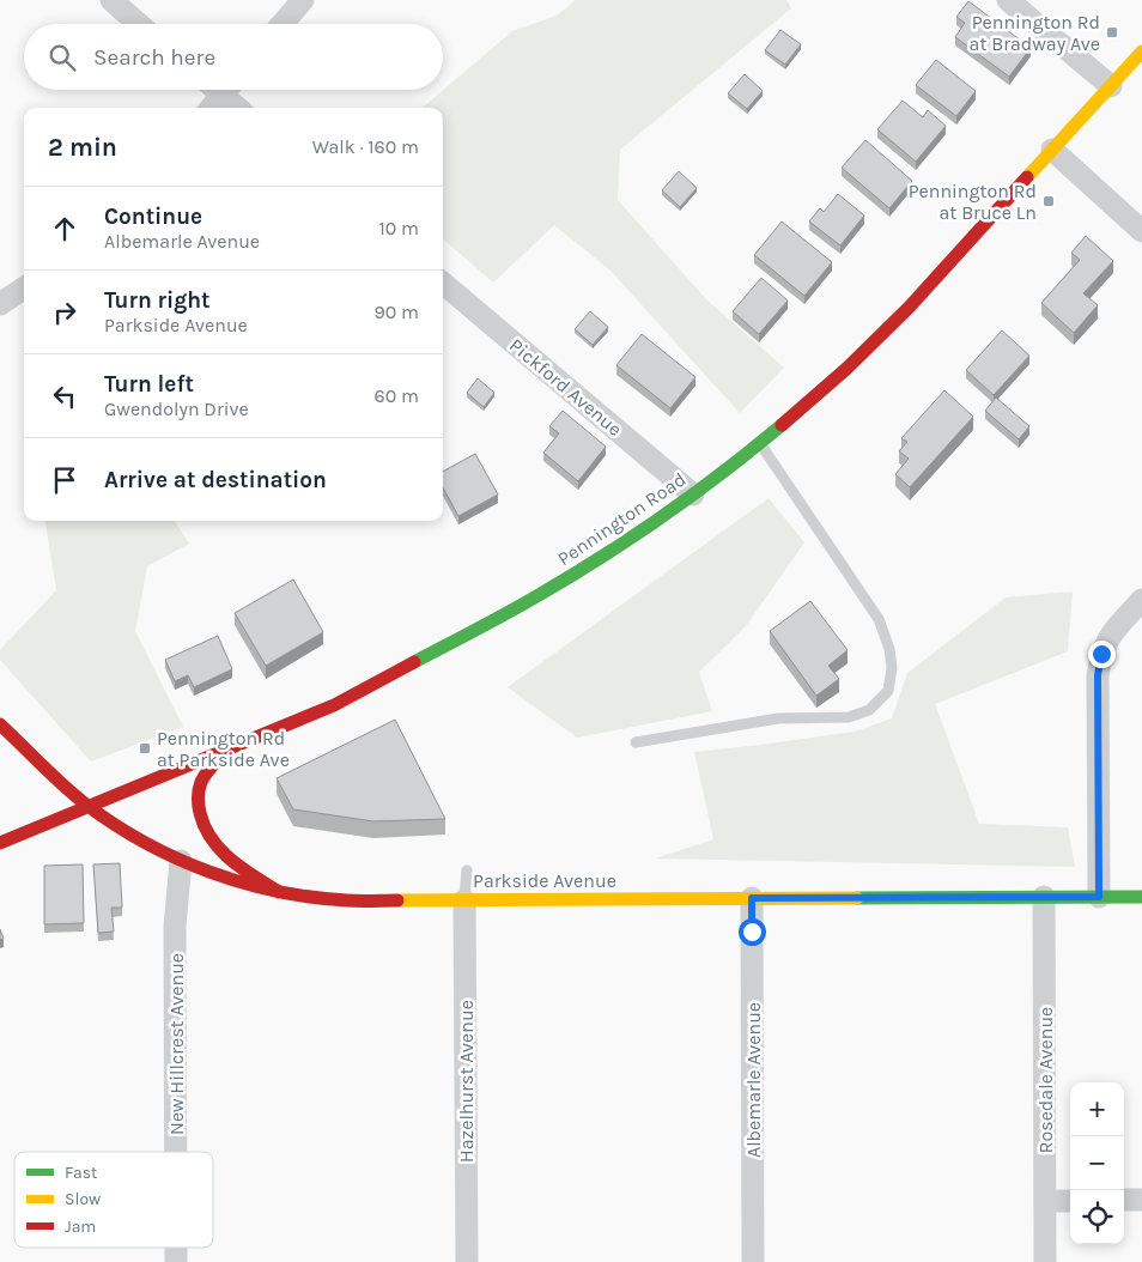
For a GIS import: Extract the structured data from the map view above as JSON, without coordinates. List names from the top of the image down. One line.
{"streets":{"main road":["Pennington Road","Parkside Avenue"],"street":["Pickford Avenue","New Hillcrest Avenue","Albemarle Avenue","Rosedale Avenue","Hazelhurst Avenue"]},"crossings":[["Pickford Avenue","Pennington Road"],["Pennington Road","Parkside Avenue"],["Parkside Avenue","New Hillcrest Avenue"],["Parkside Avenue","Albemarle Avenue"],["Parkside Avenue","Rosedale Avenue"],["Parkside Avenue","Hazelhurst Avenue"]],"places":{"transit":["Pennington Rd at Bradway Ave","Pennington Rd at Bruce Ln","Pennington Rd at Parkside Ave"]},"legend":["Fast","Slow","Jam"],"page":{"search":"Search here","heading":["2 min","Walk · 160 m"],"list":[["Continue","Albemarle Avenue","10 m"],["Turn right","Parkside Avenue","90 m"],["Turn left","Gwendolyn Drive","60 m"],"Arrive at destination"],"map_buttons":["+","−"]}}
